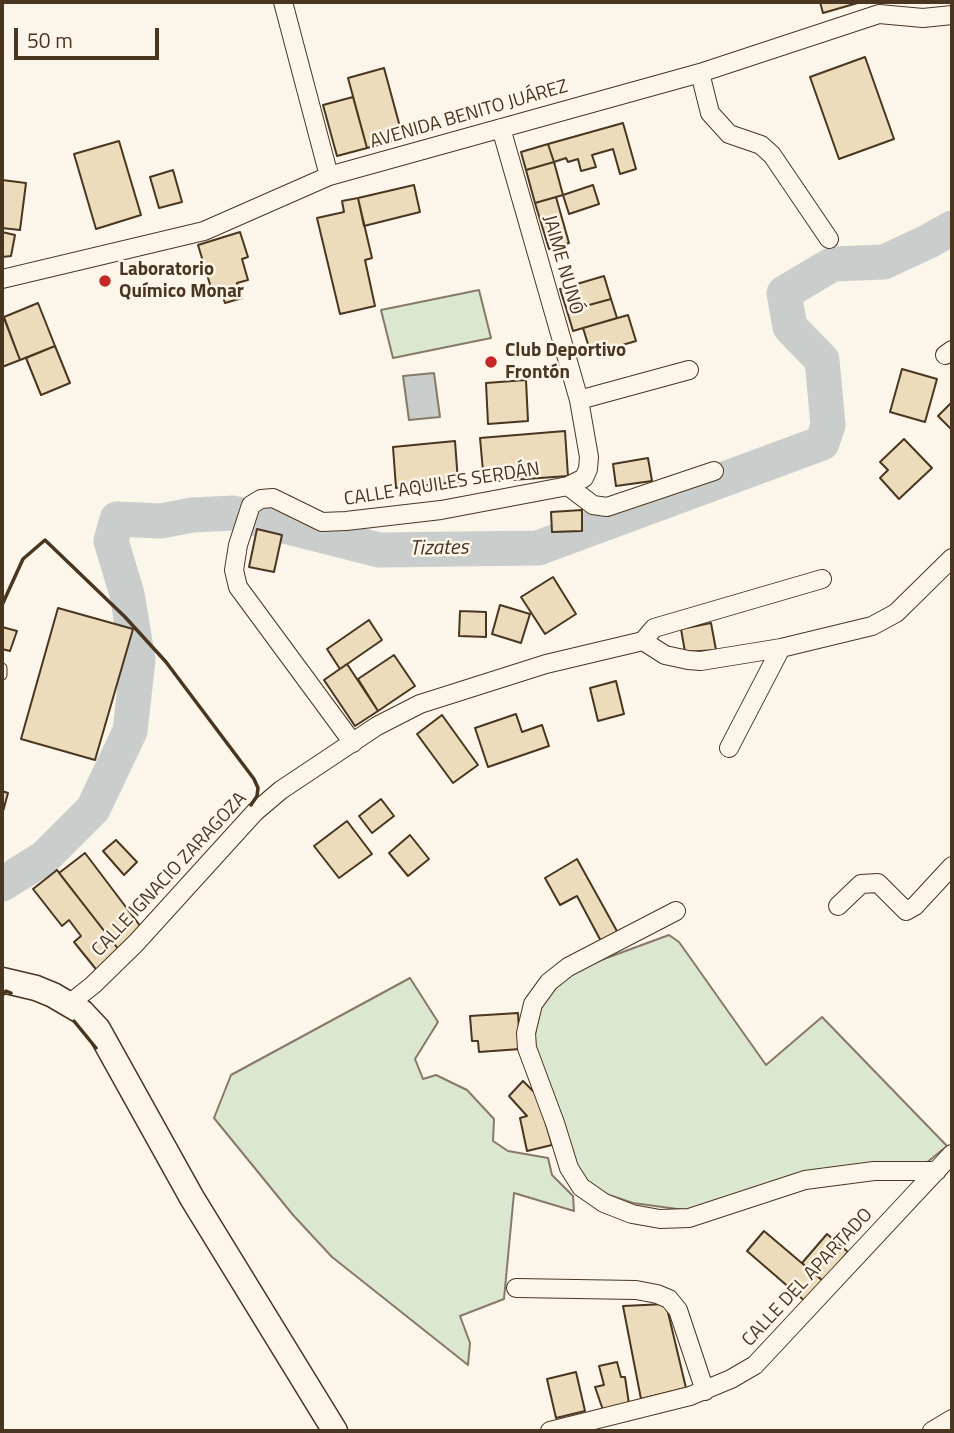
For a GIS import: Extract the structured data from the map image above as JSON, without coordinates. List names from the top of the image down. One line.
{"streets":{"street":["AVENIDA BENITO JUÁREZ","JAIME NUNÓ","CALLE AQUILES SERDÁN","CALLE IGNACIO ZARAGOZA","CALLE DEL APARTADO"]},"crossings":[["AVENIDA BENITO JUÁREZ","JAIME NUNÓ"],["JAIME NUNÓ","CALLE AQUILES SERDÁN"],["CALLE AQUILES SERDÁN","CALLE IGNACIO ZARAGOZA"]],"water":["Tizates"],"places":["Laboratorio Químico Monar","Club Deportivo Frontón"],"scale_bar":"50 m"}
